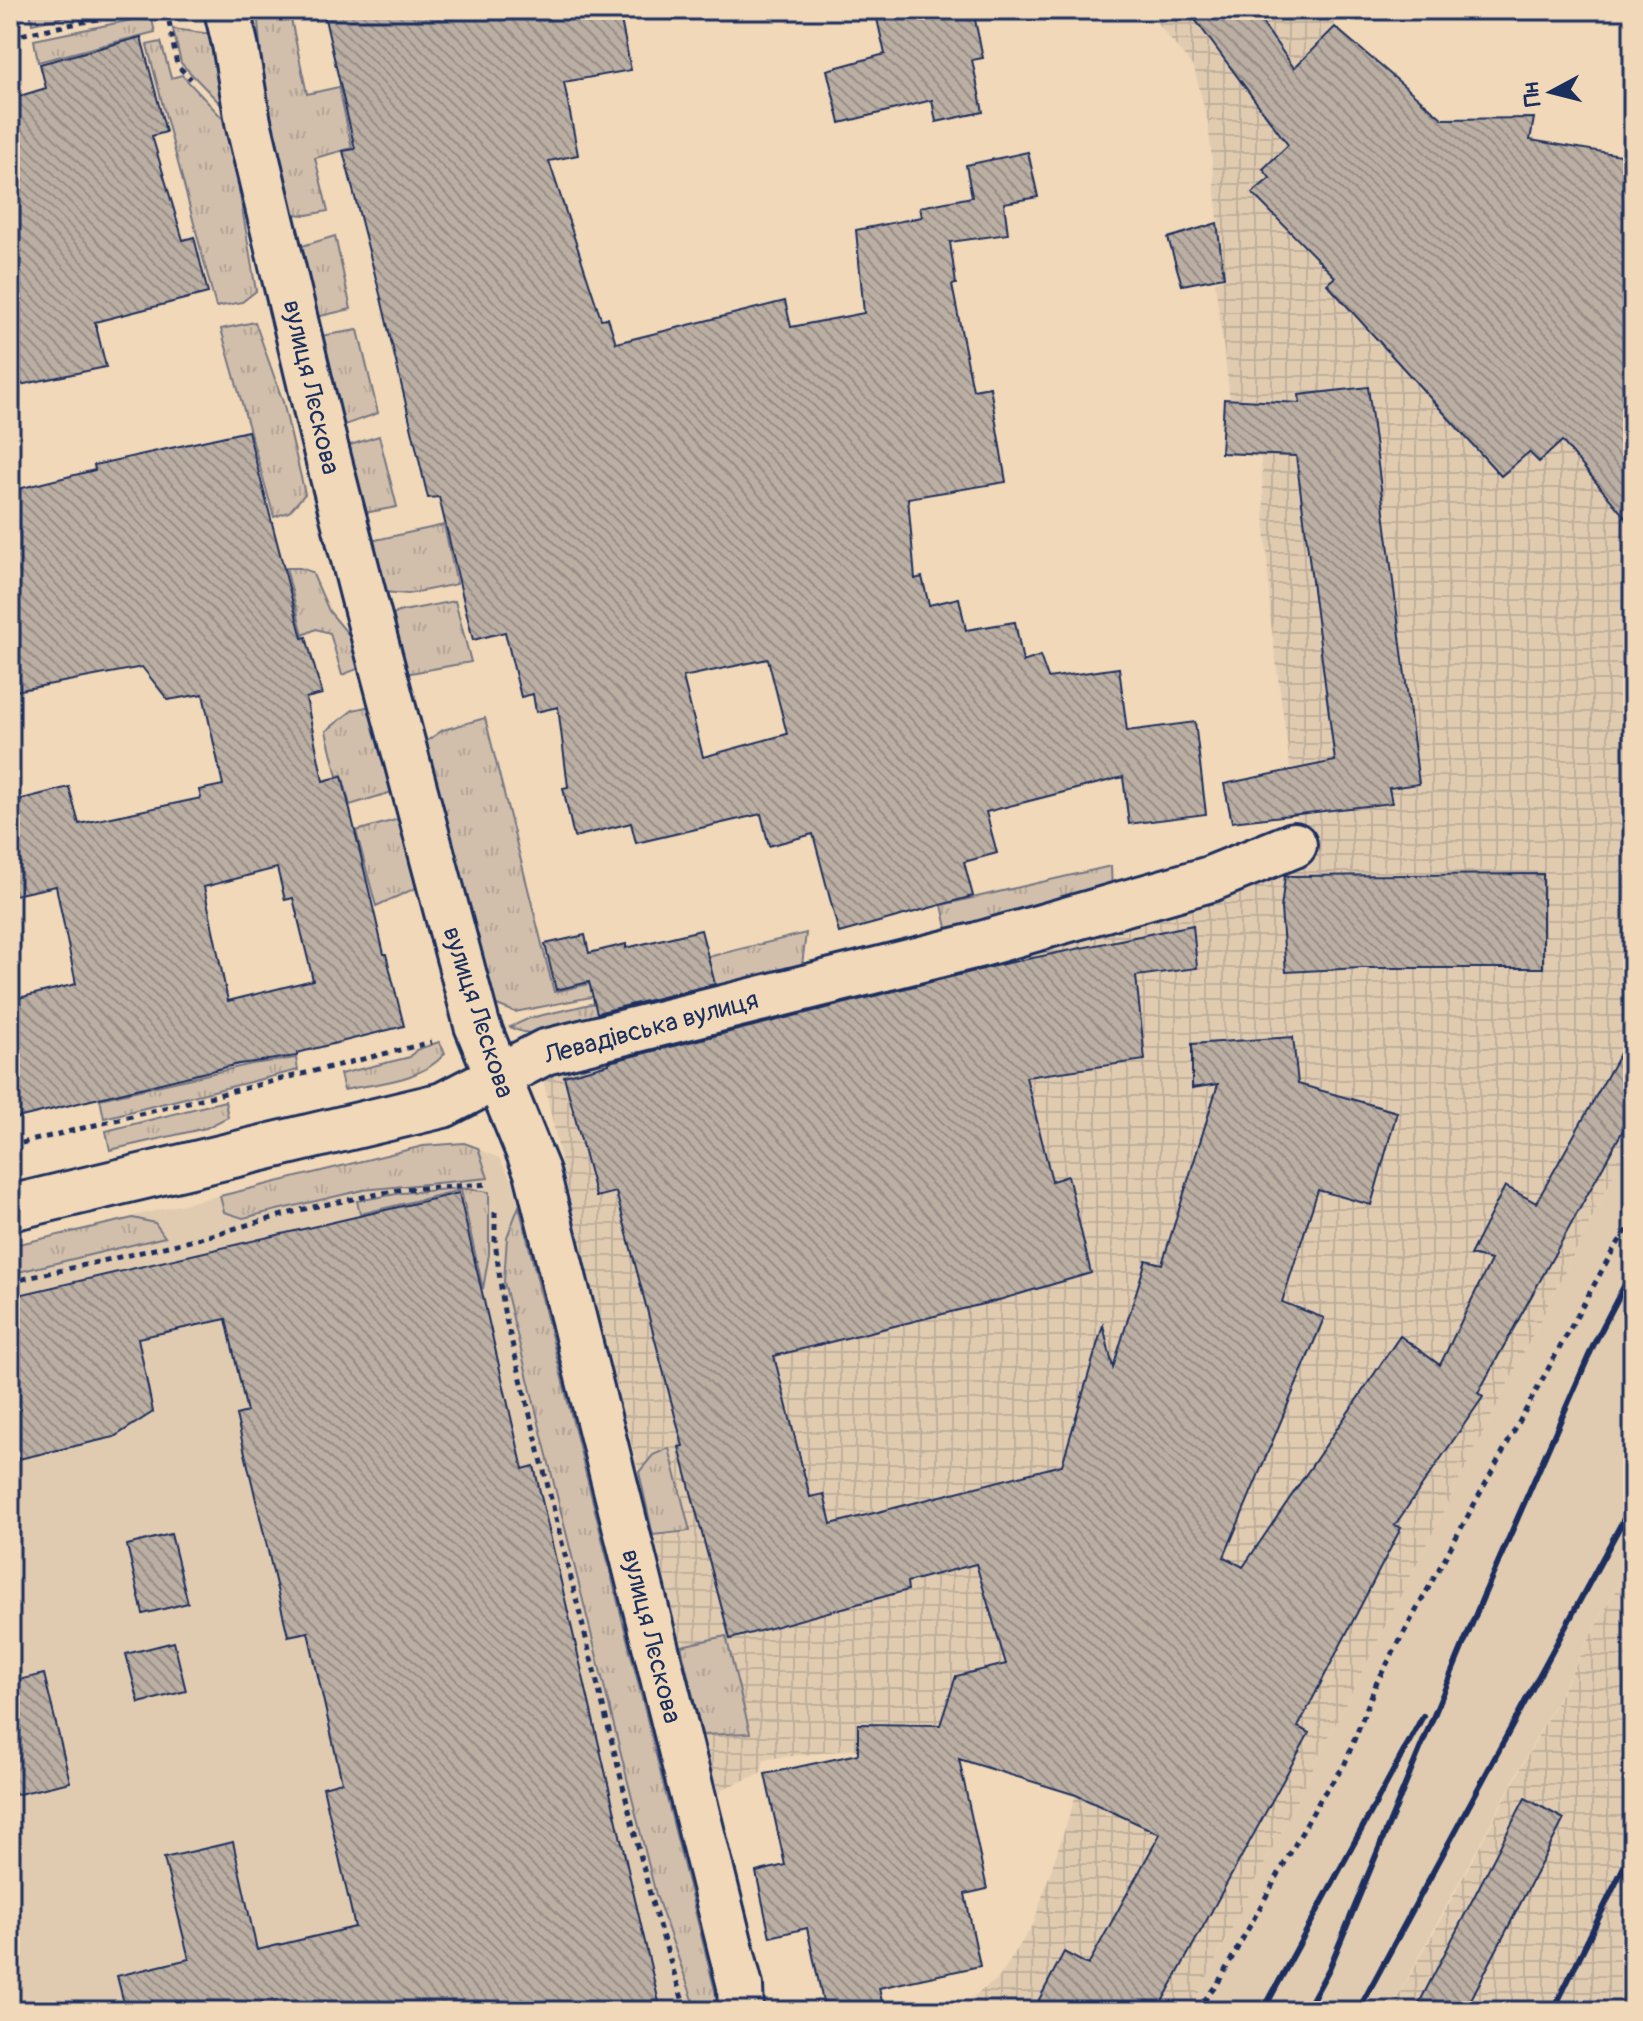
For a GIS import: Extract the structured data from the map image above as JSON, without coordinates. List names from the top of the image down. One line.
{"streets":{"street":["вулиця Лєскова","Левадівська вулиця"]},"crossings":[["вулиця Лєскова","Левадівська вулиця"]],"north":"left"}
